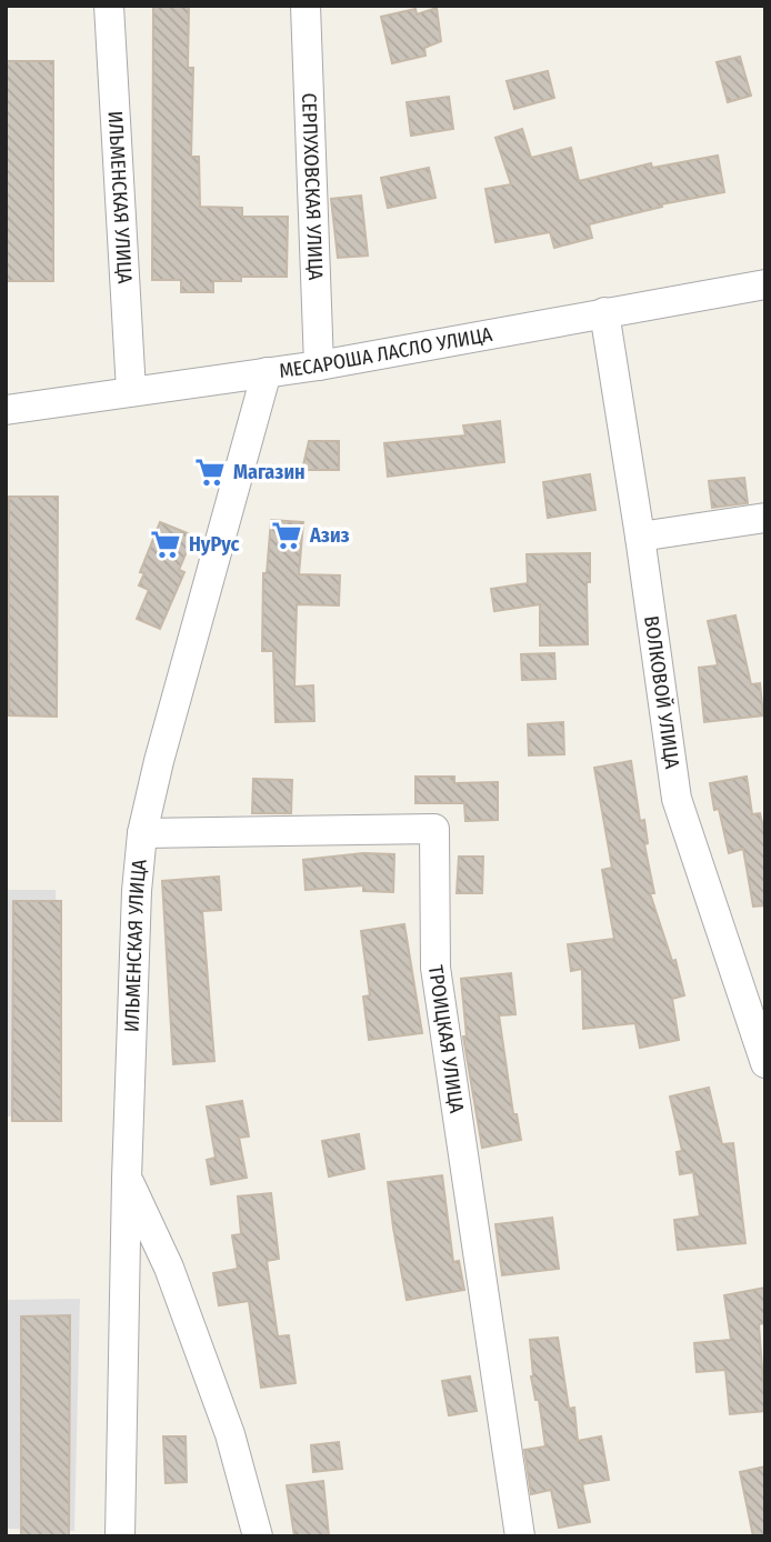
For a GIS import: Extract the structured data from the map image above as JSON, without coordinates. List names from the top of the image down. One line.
{"streets":{"street":["СЕРПУХОВСКАЯ УЛИЦА","ИЛЬМЕНСКАЯ УЛИЦА","МЕСАРОША ЛАСЛО УЛИЦА","ВОЛКОВОЙ УЛИЦА","ТРОИЦКАЯ УЛИЦА"]},"crossings":[["СЕРПУХОВСКАЯ УЛИЦА","МЕСАРОША ЛАСЛО УЛИЦА"],["ИЛЬМЕНСКАЯ УЛИЦА","МЕСАРОША ЛАСЛО УЛИЦА"],["ИЛЬМЕНСКАЯ УЛИЦА","ТРОИЦКАЯ УЛИЦА"],["МЕСАРОША ЛАСЛО УЛИЦА","ВОЛКОВОЙ УЛИЦА"]],"places":{"supermarket":["Магазин","Азиз","НуРус"]}}
